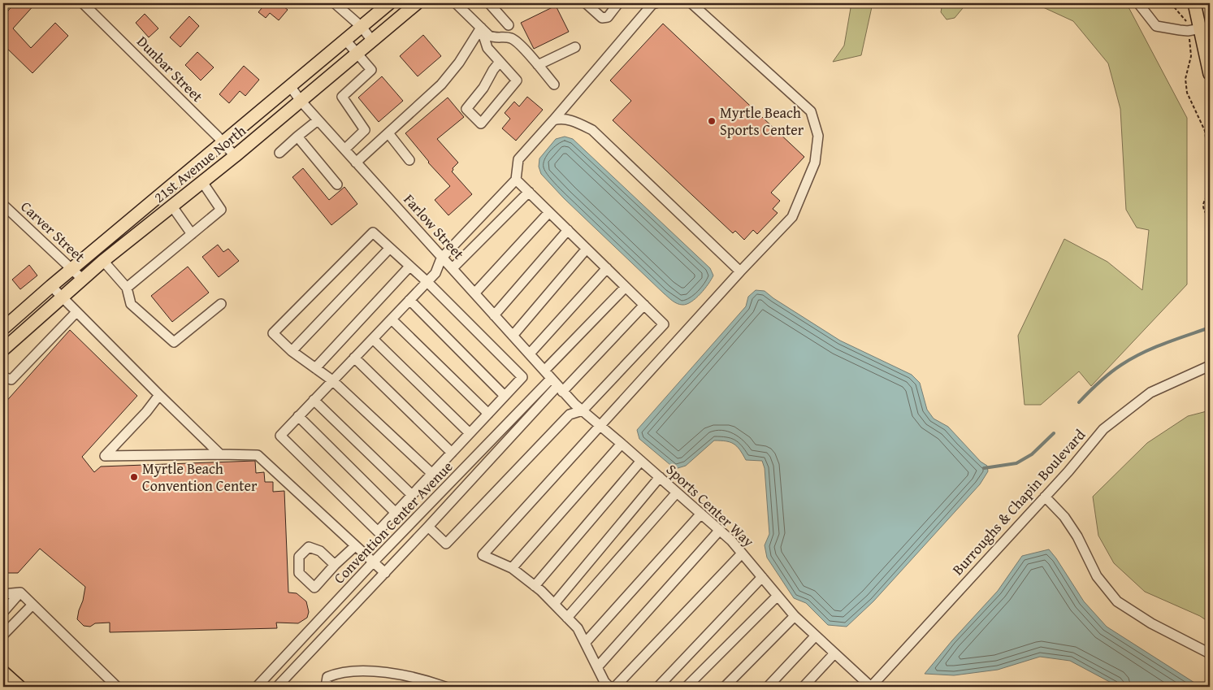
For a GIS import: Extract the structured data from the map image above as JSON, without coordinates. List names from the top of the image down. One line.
{"streets":{"main road":["21st Avenue North"],"street":["Dunbar Street","Farlow Street","Carver Street","Burroughs & Chapin Boulevard","Sports Center Way","Convention Center Avenue"]},"crossings":[["Dunbar Street","21st Avenue North"],["21st Avenue North","Farlow Street"],["21st Avenue North","Carver Street"],["Farlow Street","Sports Center Way"],["Farlow Street","Convention Center Avenue"],["Burroughs & Chapin Boulevard","Sports Center Way"],["Sports Center Way","Convention Center Avenue"]],"places":["Myrtle Beach Sports Center","Myrtle Beach Convention Center"]}
